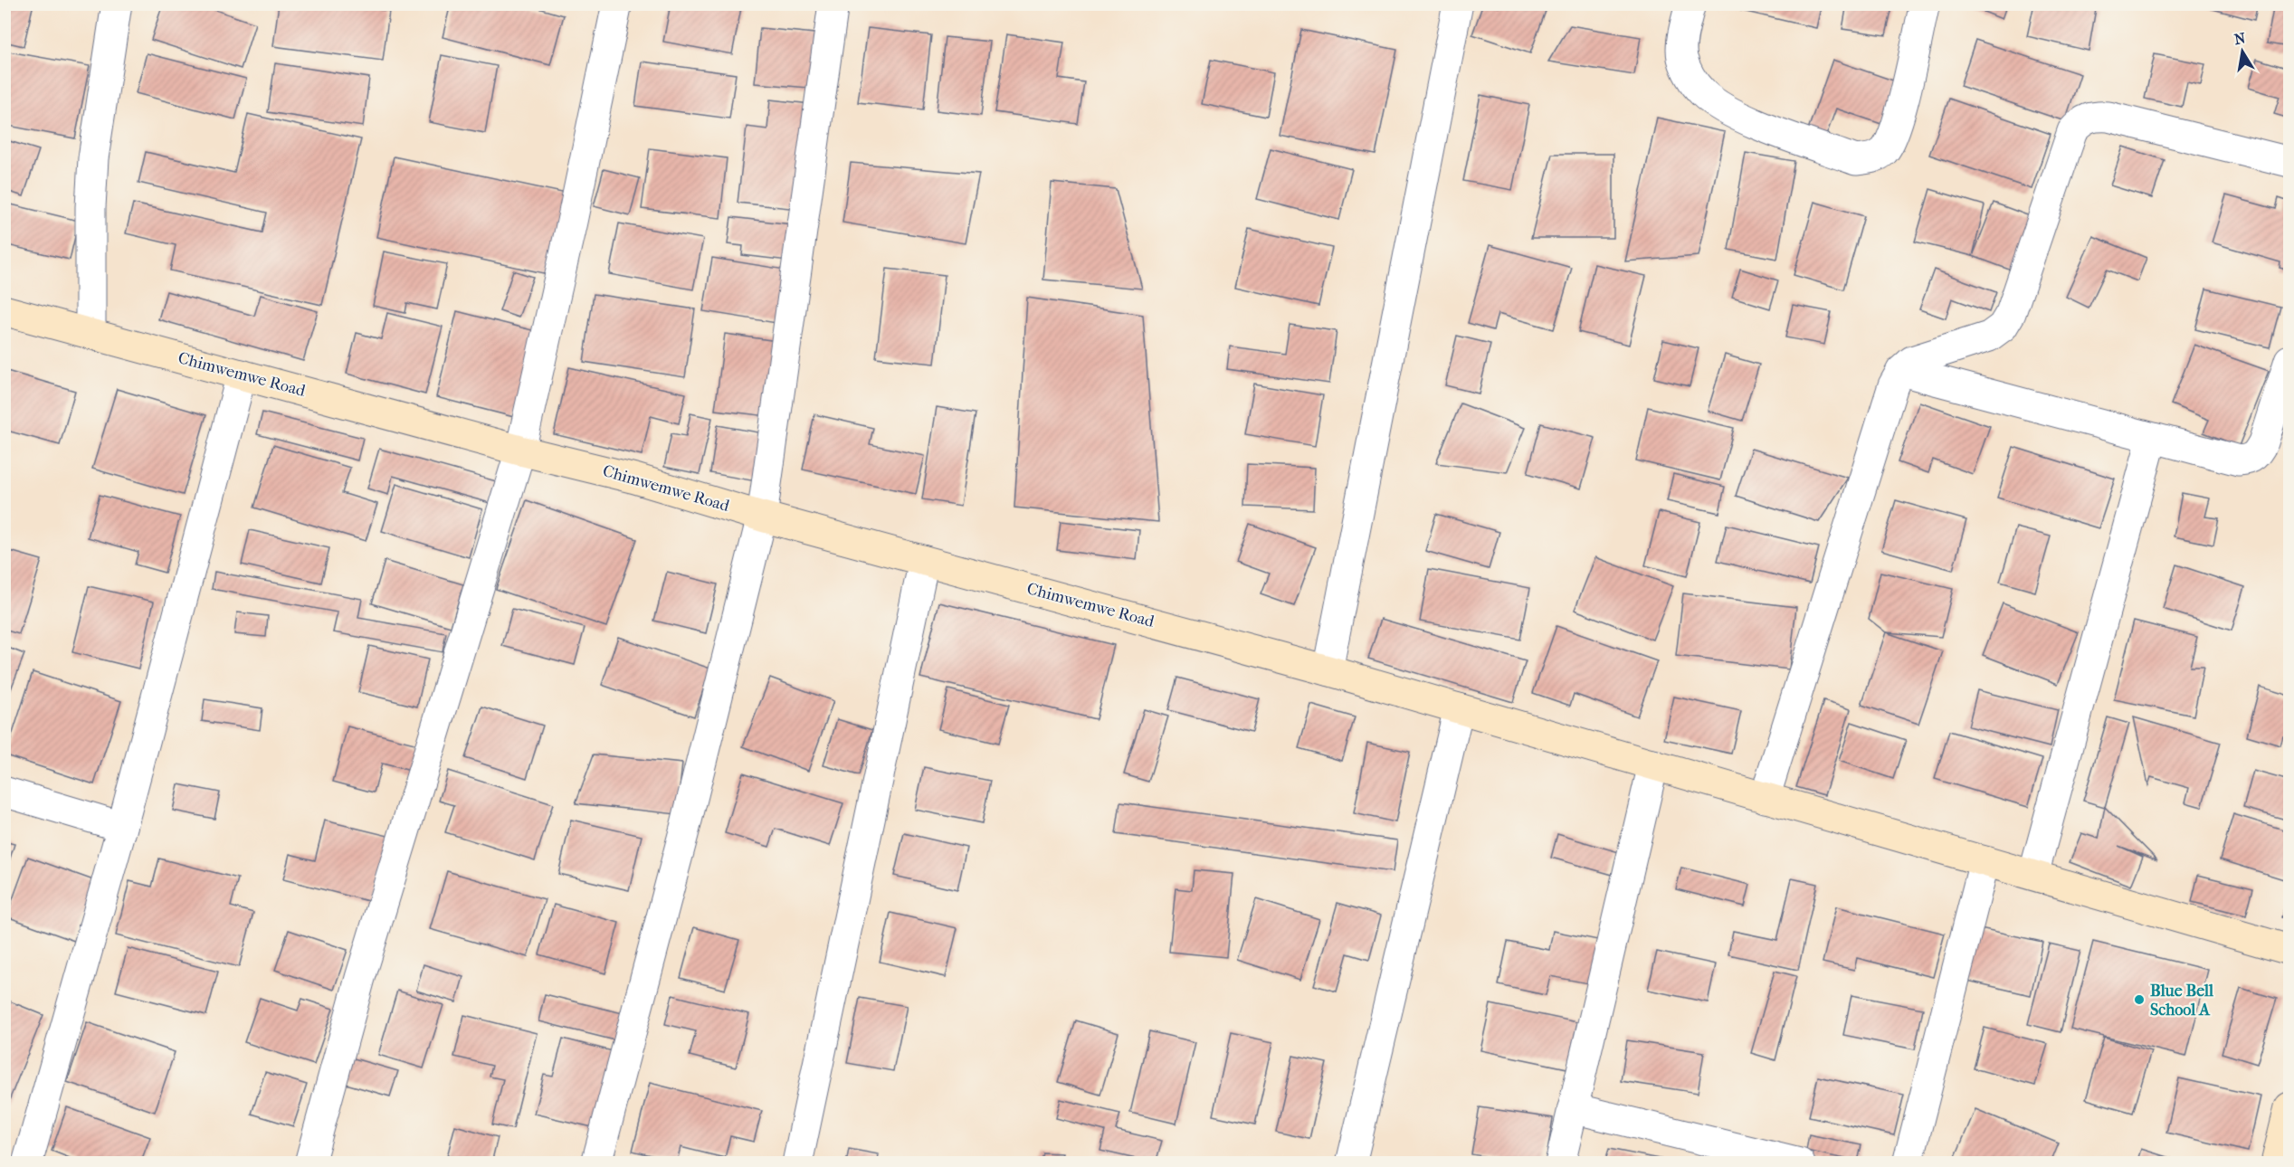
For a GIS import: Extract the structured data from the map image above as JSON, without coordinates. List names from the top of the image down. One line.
{"streets":{"main road":["Chimwemwe Road"]},"places":["Blue Bell School A"],"north":"top"}
